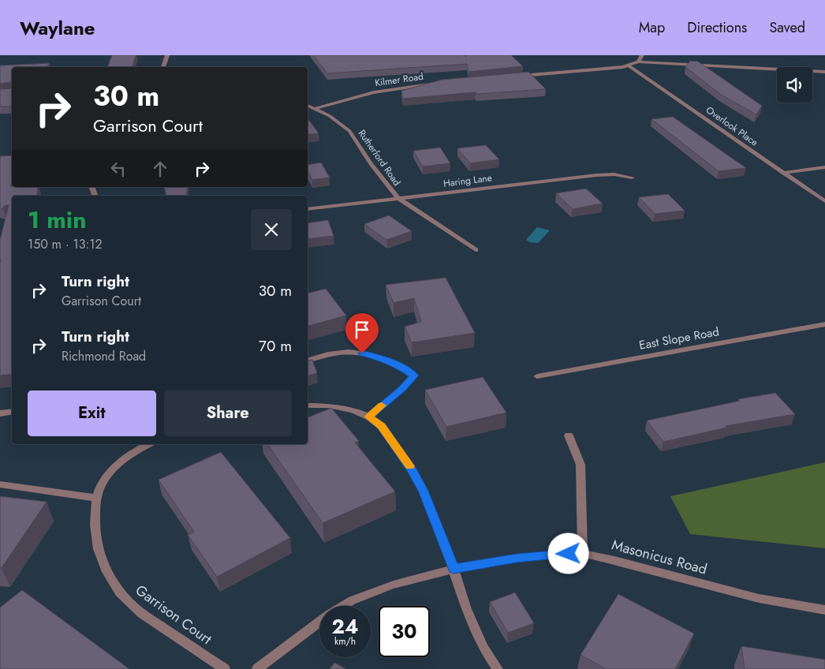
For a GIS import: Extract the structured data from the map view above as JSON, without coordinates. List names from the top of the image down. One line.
{"streets":{"street":["Kilmer Road","Overlook Place","Rutherford Road","Haring Lane","East Slope Road","Masonicus Road","Garrison Court"]},"crossings":[["Kilmer Road","Rutherford Road"],["Rutherford Road","Haring Lane"]],"page":{"header":"Waylane","nav":["Map","Directions","Saved"],"turn":["30 m","Garrison Court"],"heading":["1 min","150 m · 13:12"],"list":[{"name":"Turn right","note":"Garrison Court","value":"30 m"},{"name":"Turn right","note":"Richmond Road","value":"70 m"}],"buttons":["Exit","Share"],"speed":"24 km/h","limit":"30"}}
